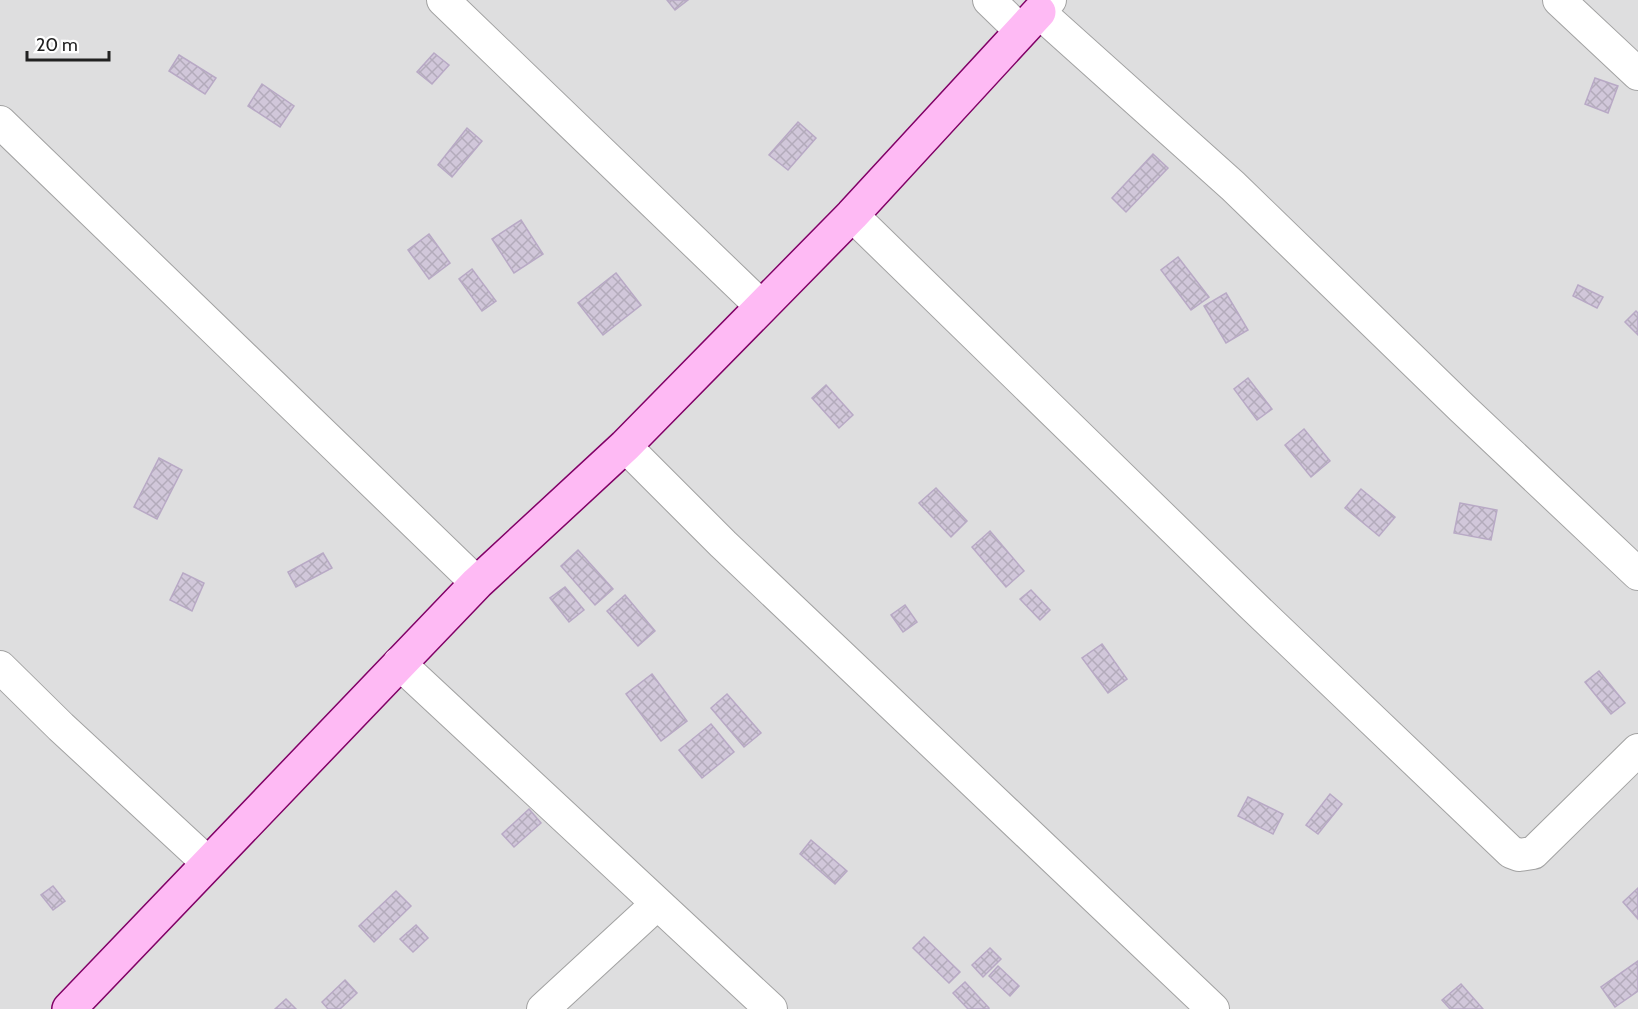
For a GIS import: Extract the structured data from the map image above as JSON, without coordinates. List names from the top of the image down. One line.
{"scale_bar":"20 m"}
